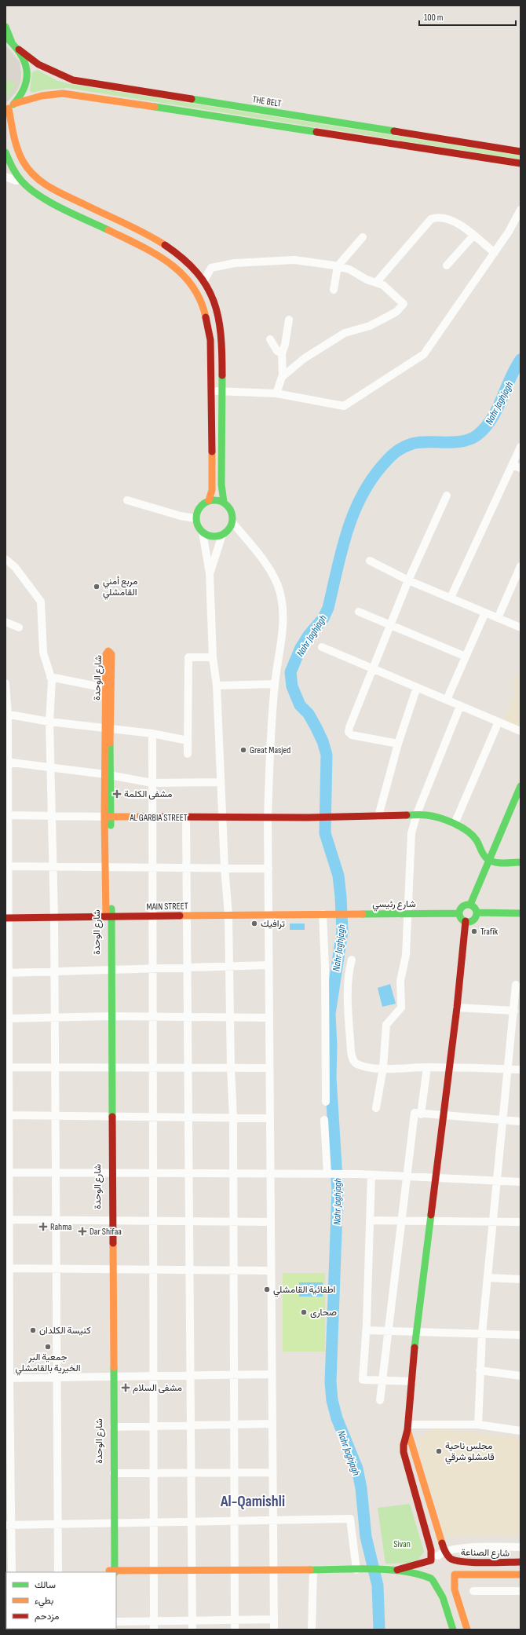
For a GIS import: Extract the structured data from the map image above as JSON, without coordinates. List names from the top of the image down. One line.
{"streets":{"main road":["THE BELT","شارع الوحدة","AL GARBIA STREET","شارع رئيسي","MAIN STREET","شارع الصناعة"]},"crossings":[["شارع الوحدة","AL GARBIA STREET"],["شارع الوحدة","MAIN STREET"],["شارع رئيسي","MAIN STREET"]],"districts":["Al-Qamishli"],"water":["Nahr Jaghjagh"],"parks":["Sivan"],"places":{"other":["مربع أمني القامشلي","Great Masjed","ترافيك","Trafîk","اطفائية القامشلي","صحارى","كنيسة الكلدان","جمعية البر الخيرية بالقامشلي","مجلس ناحية قامشلو شرقي"],"health":["مشفى الكلمة","Rahma","Dar Shifaa","مشفى السلام"]},"legend":["سالك","بطيء","مزدحم"],"scale_bar":"100 m"}
